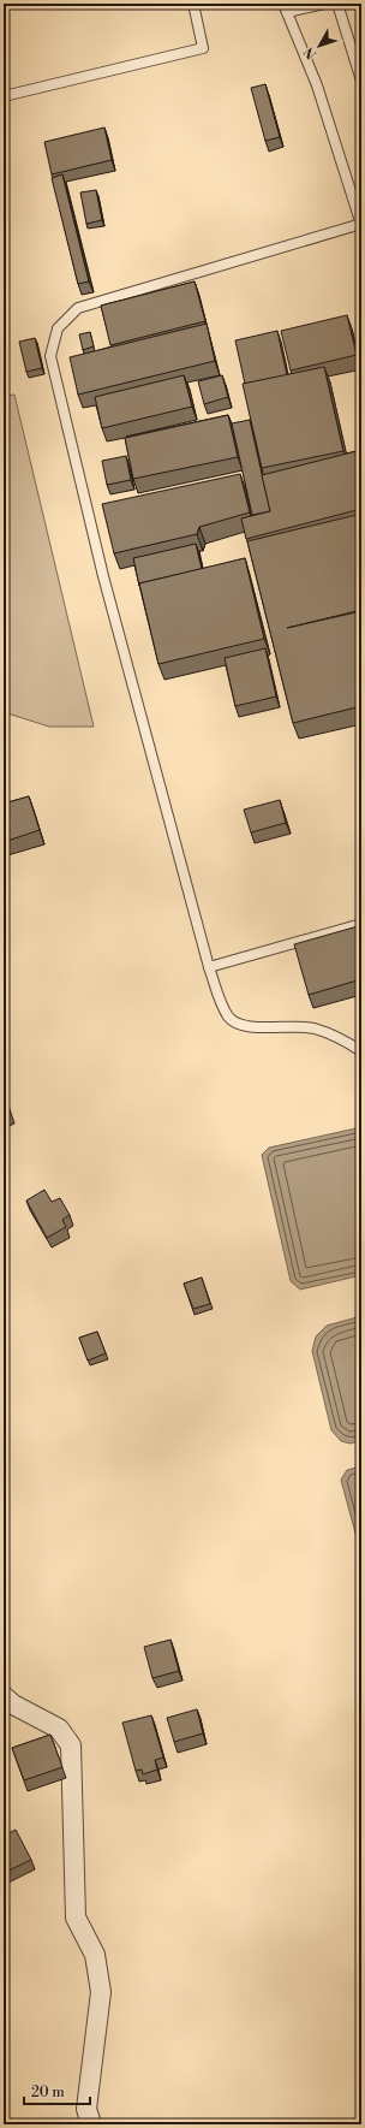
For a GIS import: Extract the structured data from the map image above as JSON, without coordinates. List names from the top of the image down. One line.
{"scale_bar":"20 m","north":"bottom left"}
